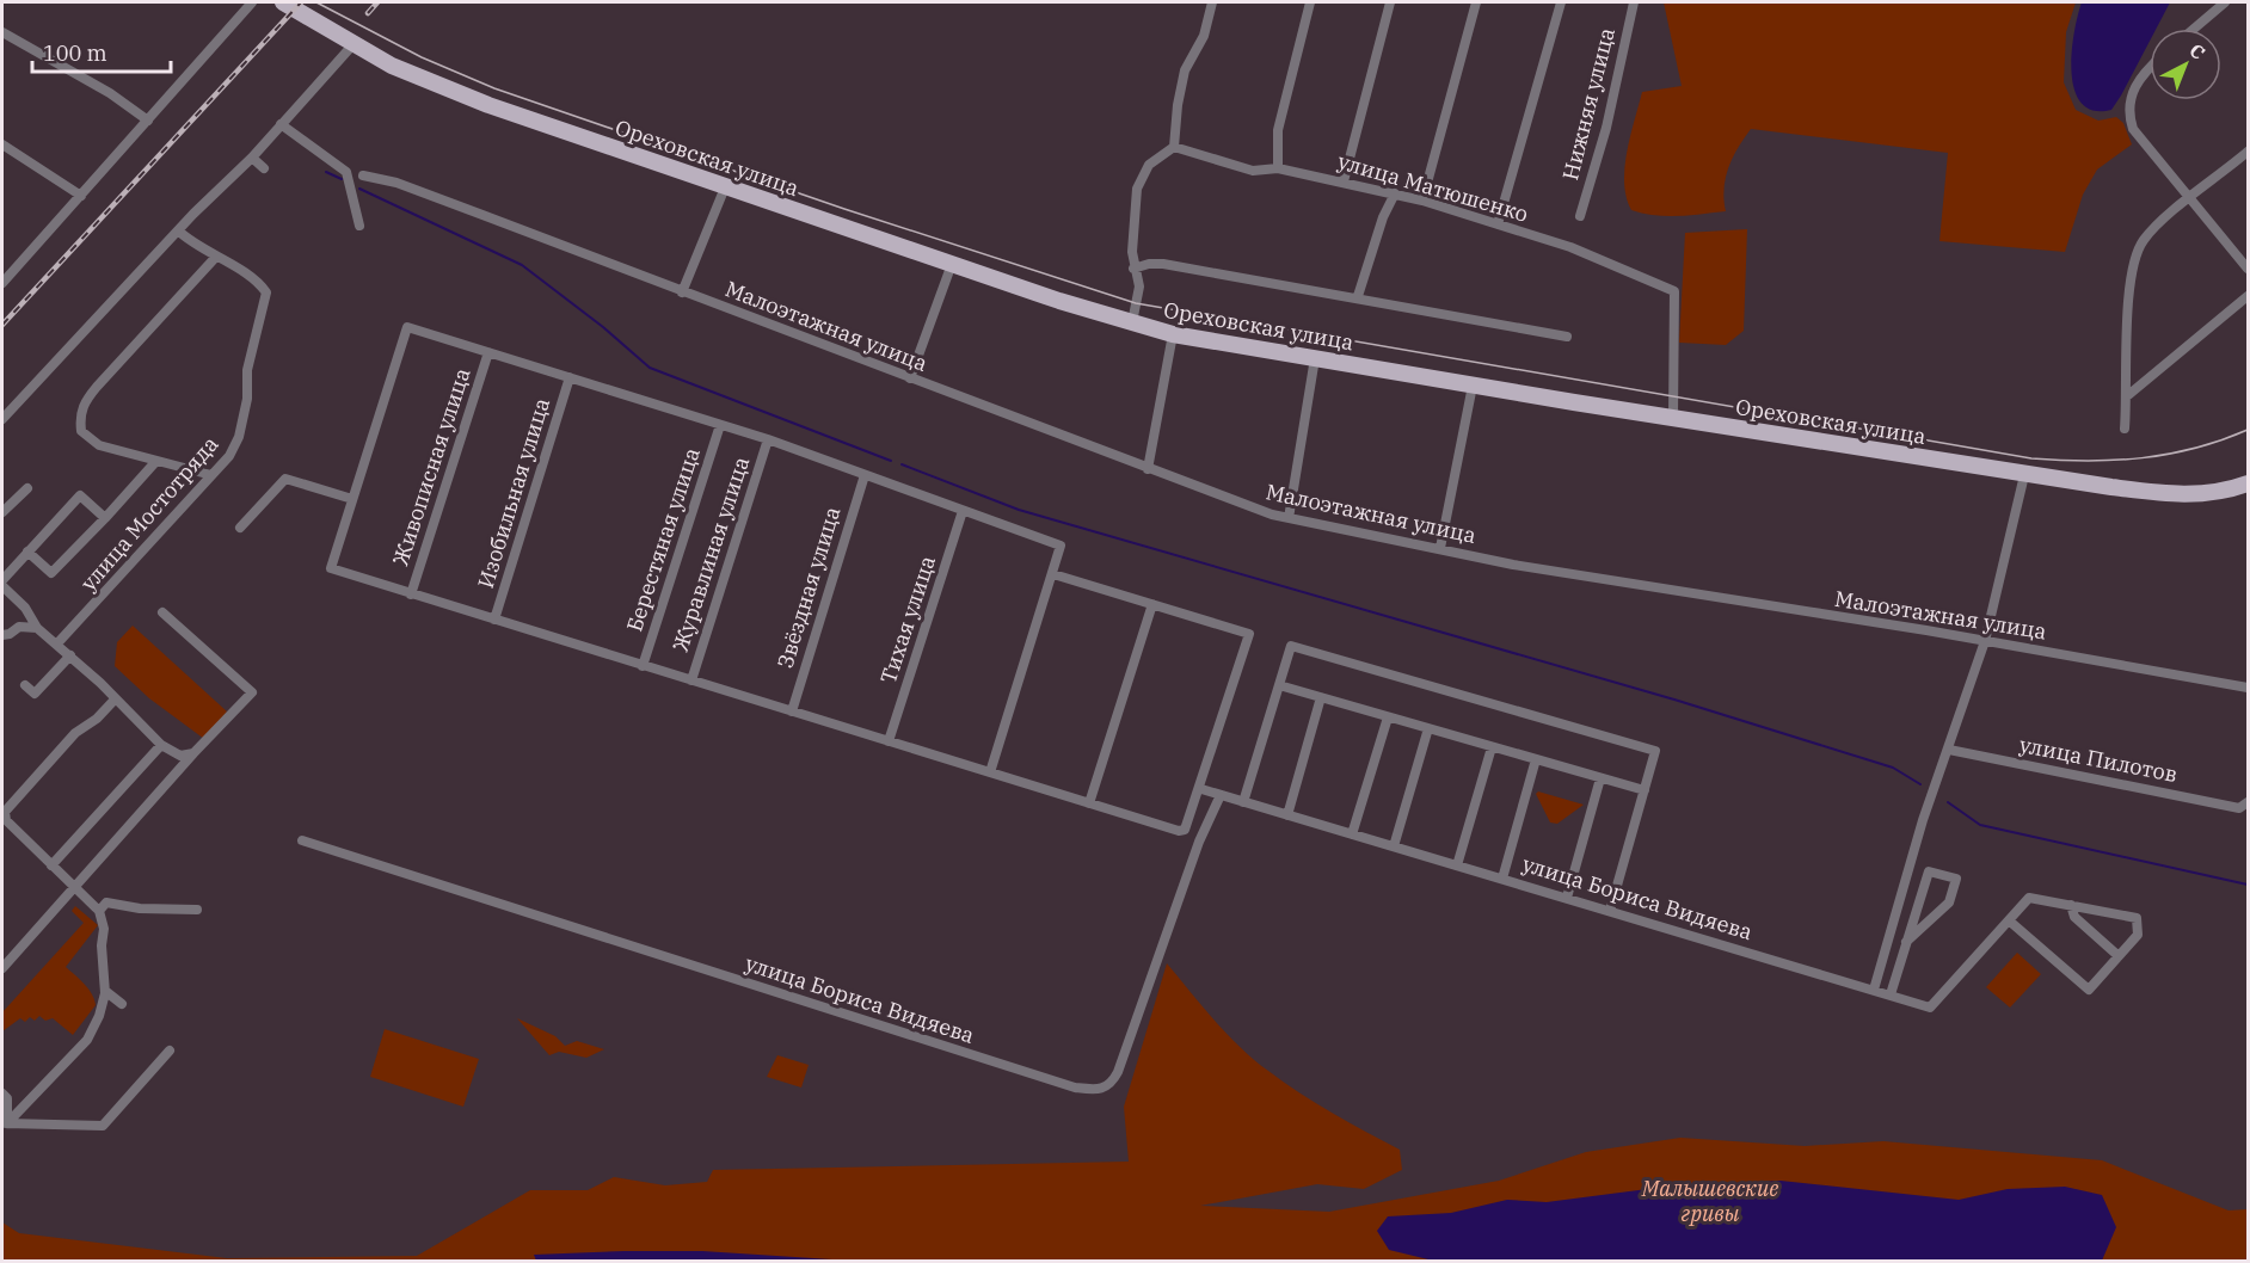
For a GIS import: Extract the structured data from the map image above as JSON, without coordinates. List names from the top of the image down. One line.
{"streets":{"main road":["Ореховская улица"],"street":["Нижняя улица","улица Матюшенко","Малоэтажная улица","Живописная улица","Изобильная улица","улица Мостотряда","Берестяная улица","Журавлиная улица","Звёздная улица","Тихая улица","улица Пилотов","улица Бориса Видяева"]},"crossings":[["Ореховская улица","улица Матюшенко"]],"parks":["Малышевские гривы"],"scale_bar":"100 m","north":"top right"}
